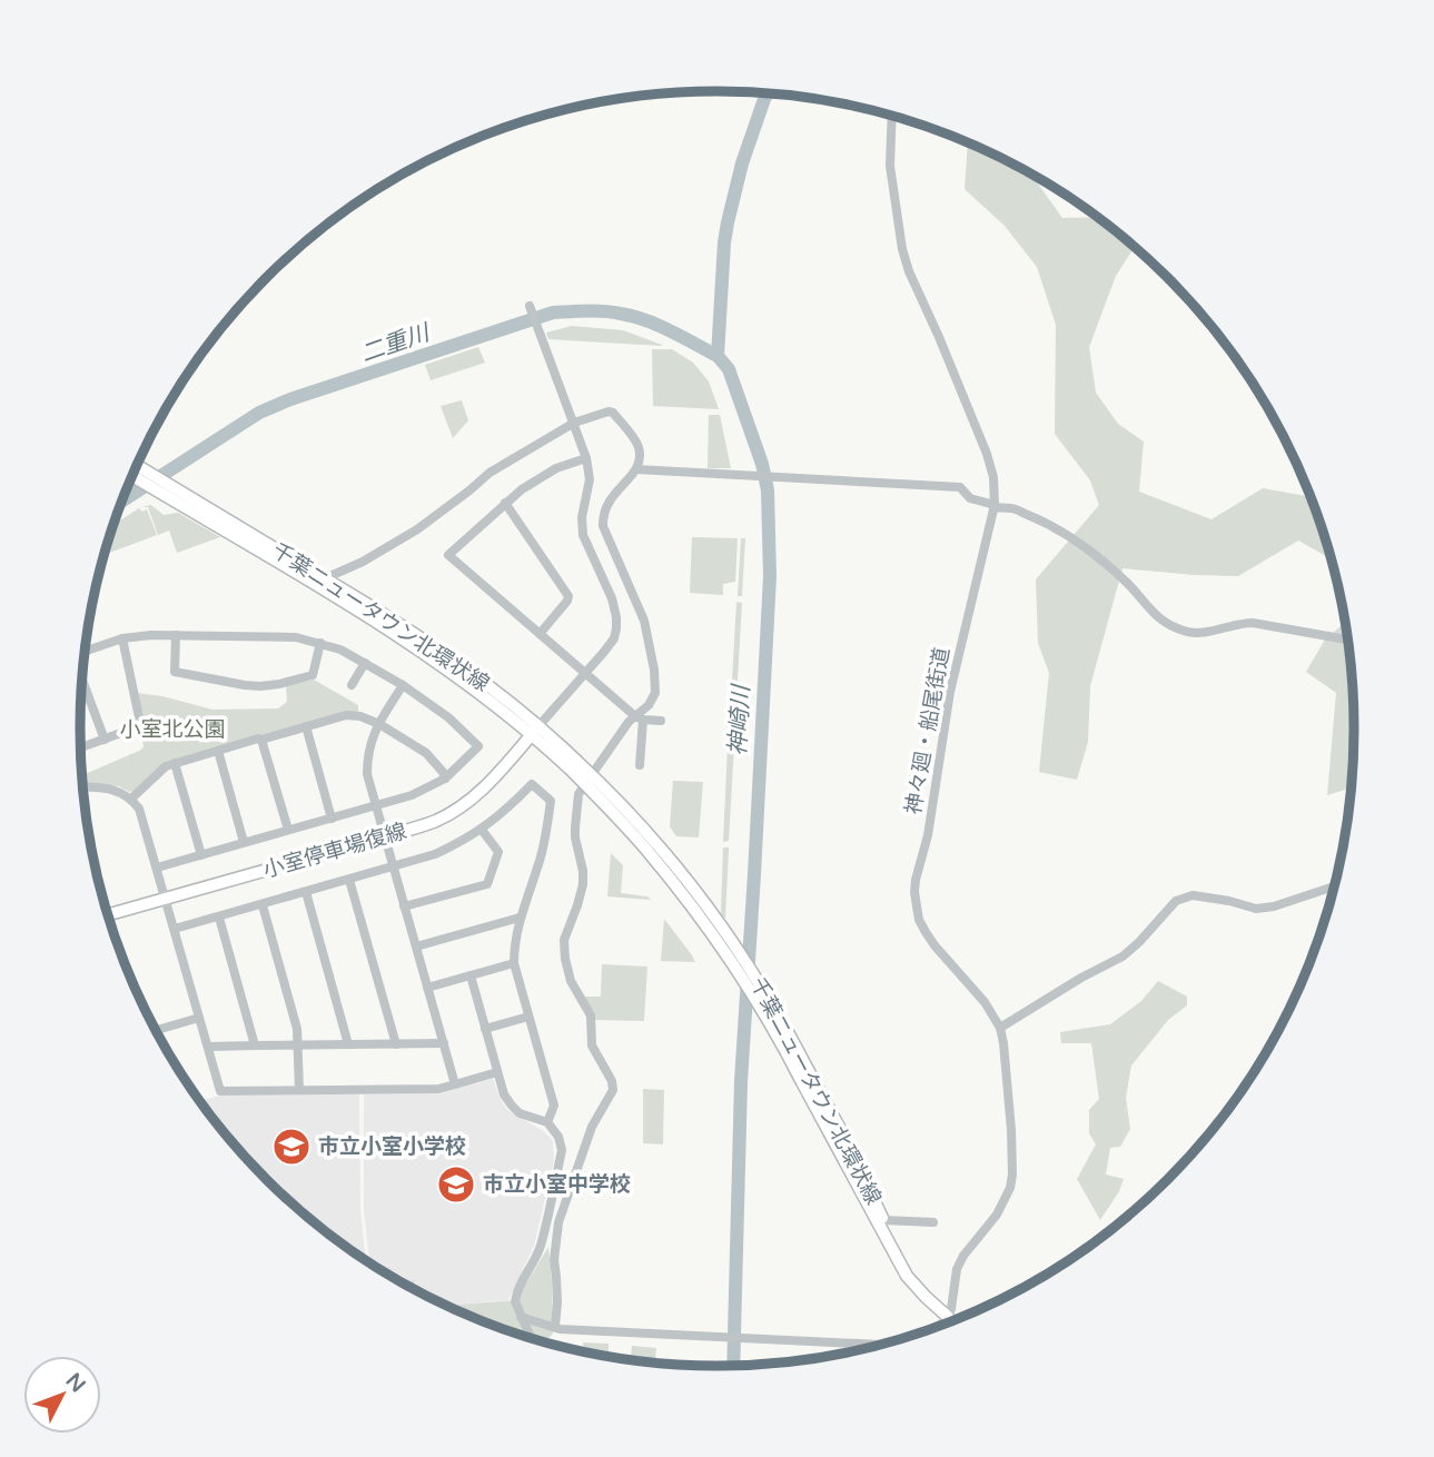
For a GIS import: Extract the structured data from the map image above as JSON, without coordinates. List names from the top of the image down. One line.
{"streets":{"main road":["千葉ニュータウン北環状線","小室停車場復線"],"street":["神々廻・船尾街道"]},"crossings":[["千葉ニュータウン北環状線","神々廻・船尾街道"],["千葉ニュータウン北環状線","小室停車場復線"]],"water":["二重川","神崎川"],"parks":["小室北公園"],"places":{"school or university":["市立小室小学校","市立小室中学校"]},"north":"top right"}
